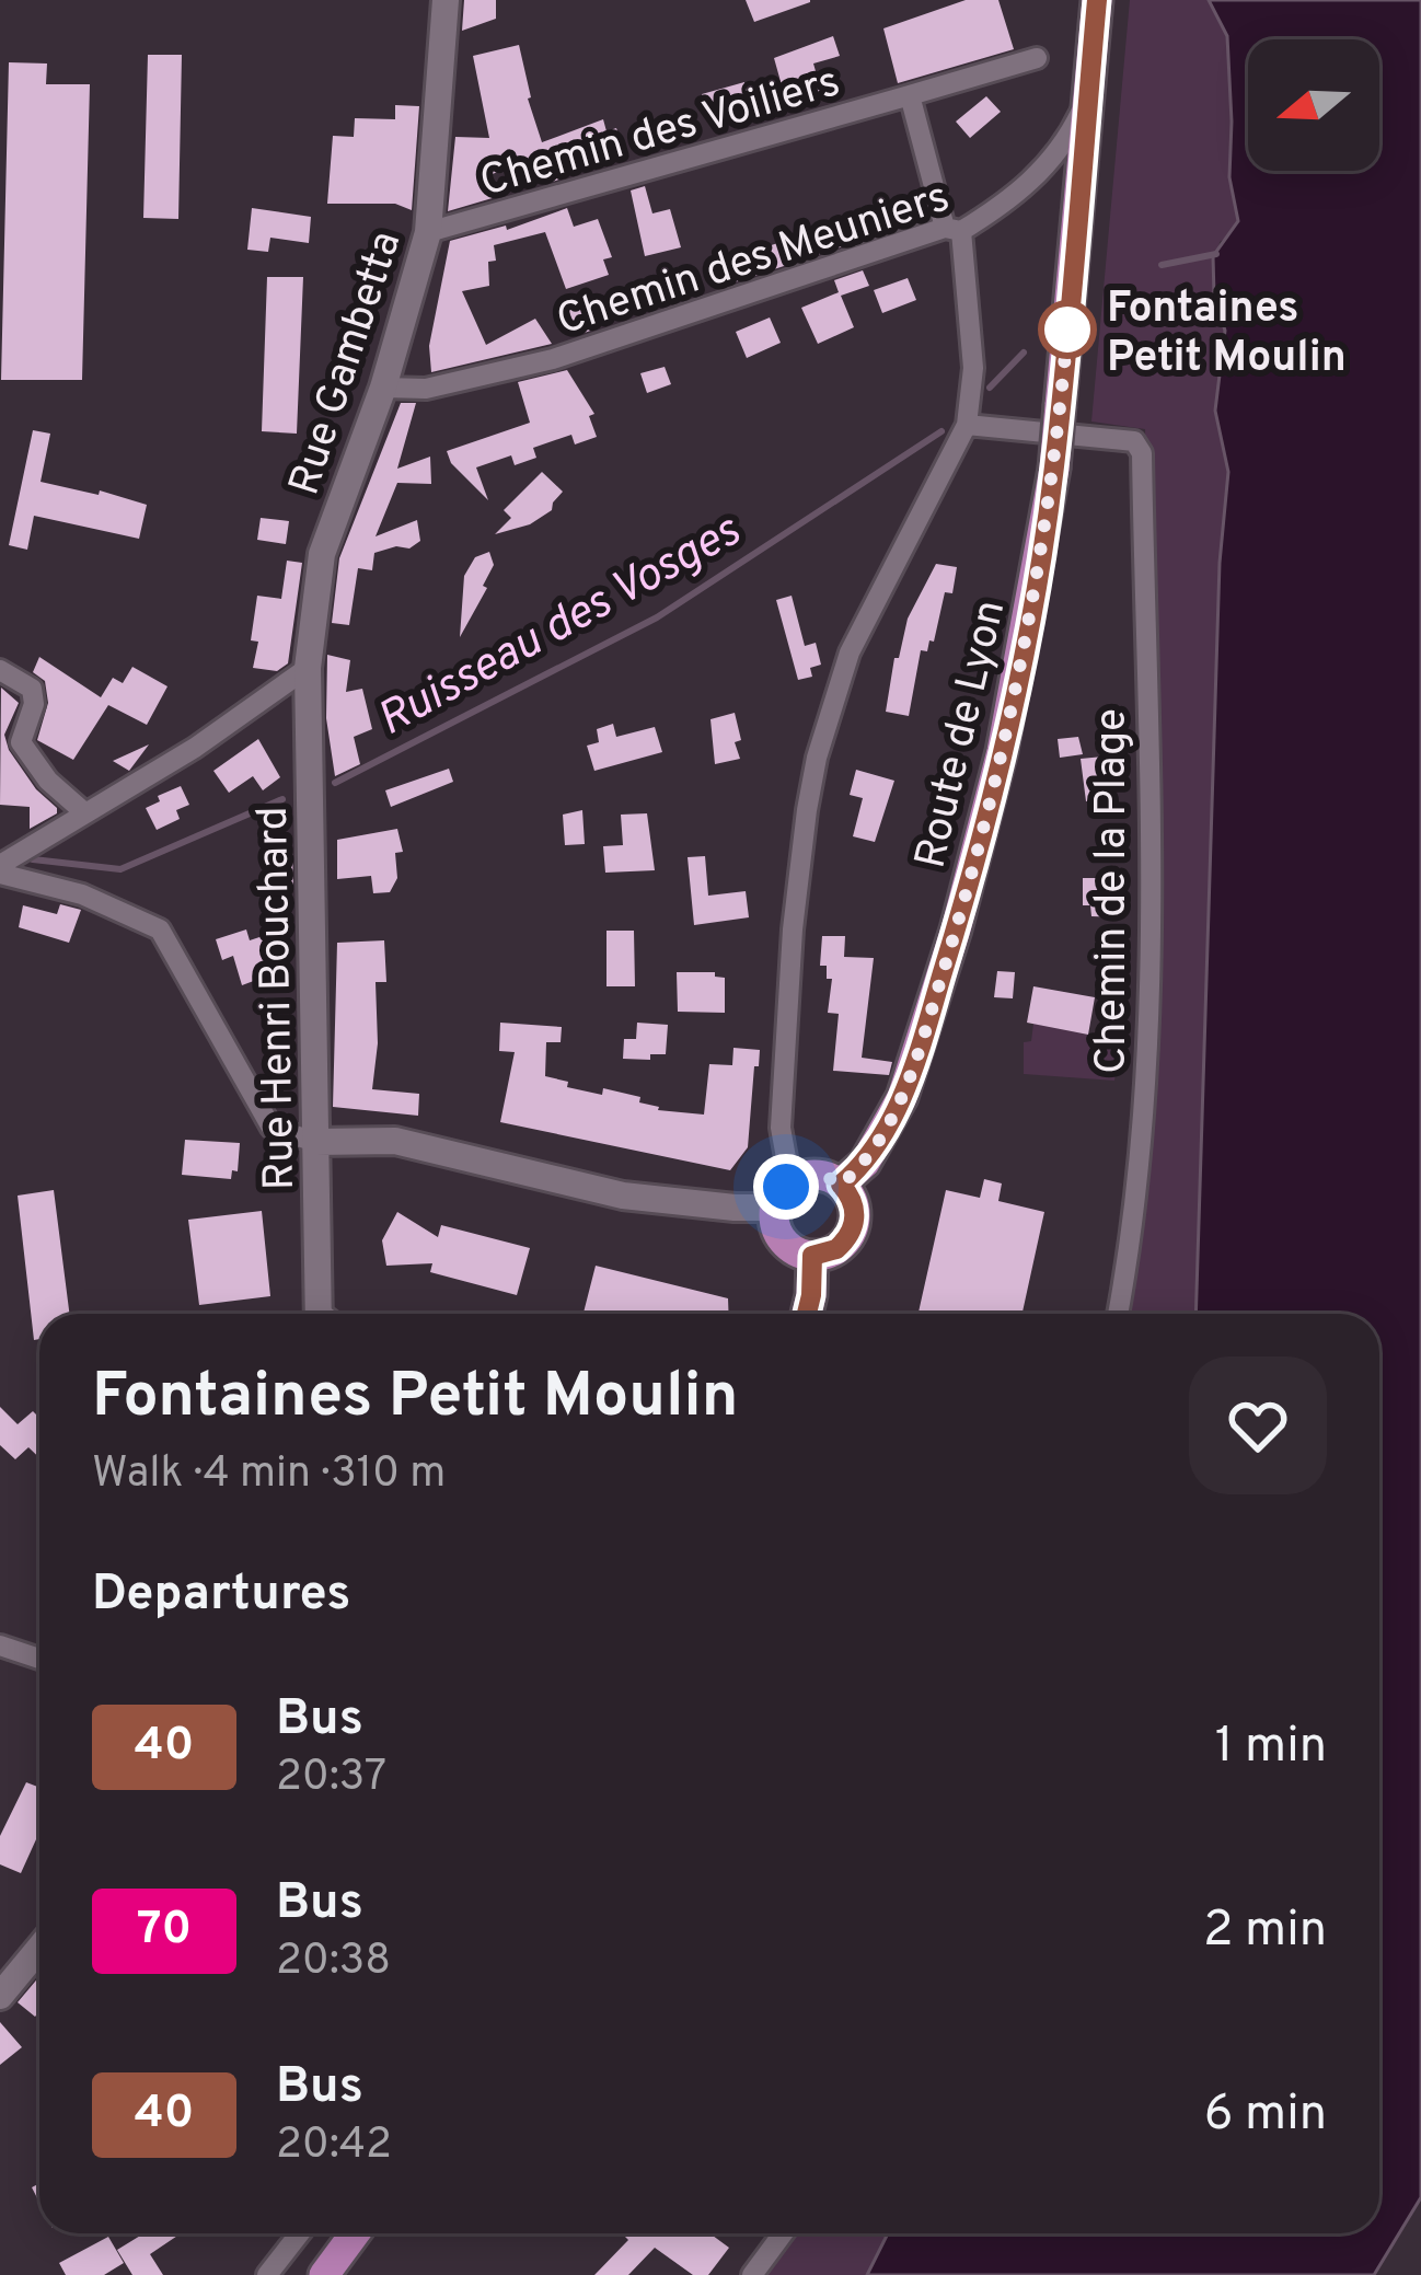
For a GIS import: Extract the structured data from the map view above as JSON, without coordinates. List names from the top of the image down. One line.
{"streets":{"main road":["Route de Lyon"],"street":["Chemin des Voiliers","Chemin des Meuniers","Rue Gambetta","Chemin de la Plage","Rue Henri Bouchard"]},"crossings":[["Chemin des Voiliers","Rue Gambetta"],["Chemin des Meuniers","Rue Gambetta"],["Chemin des Meuniers","Route de Lyon"],["Rue Gambetta","Rue Henri Bouchard"]],"water":["Ruisseau des Vosges"],"places":["Fontaines Petit Moulin"],"lines":["bus line 40"],"north":"left","page":{"heading":[["Fontaines Petit Moulin","Walk · 4 min · 310 m"],"Departures"],"list":[{"mark":"40","name":"Bus","note":"20:37","value":"1 min"},{"mark":"70","name":"Bus","note":"20:38","value":"2 min"},{"mark":"40","name":"Bus","note":"20:42","value":"6 min"}]}}
